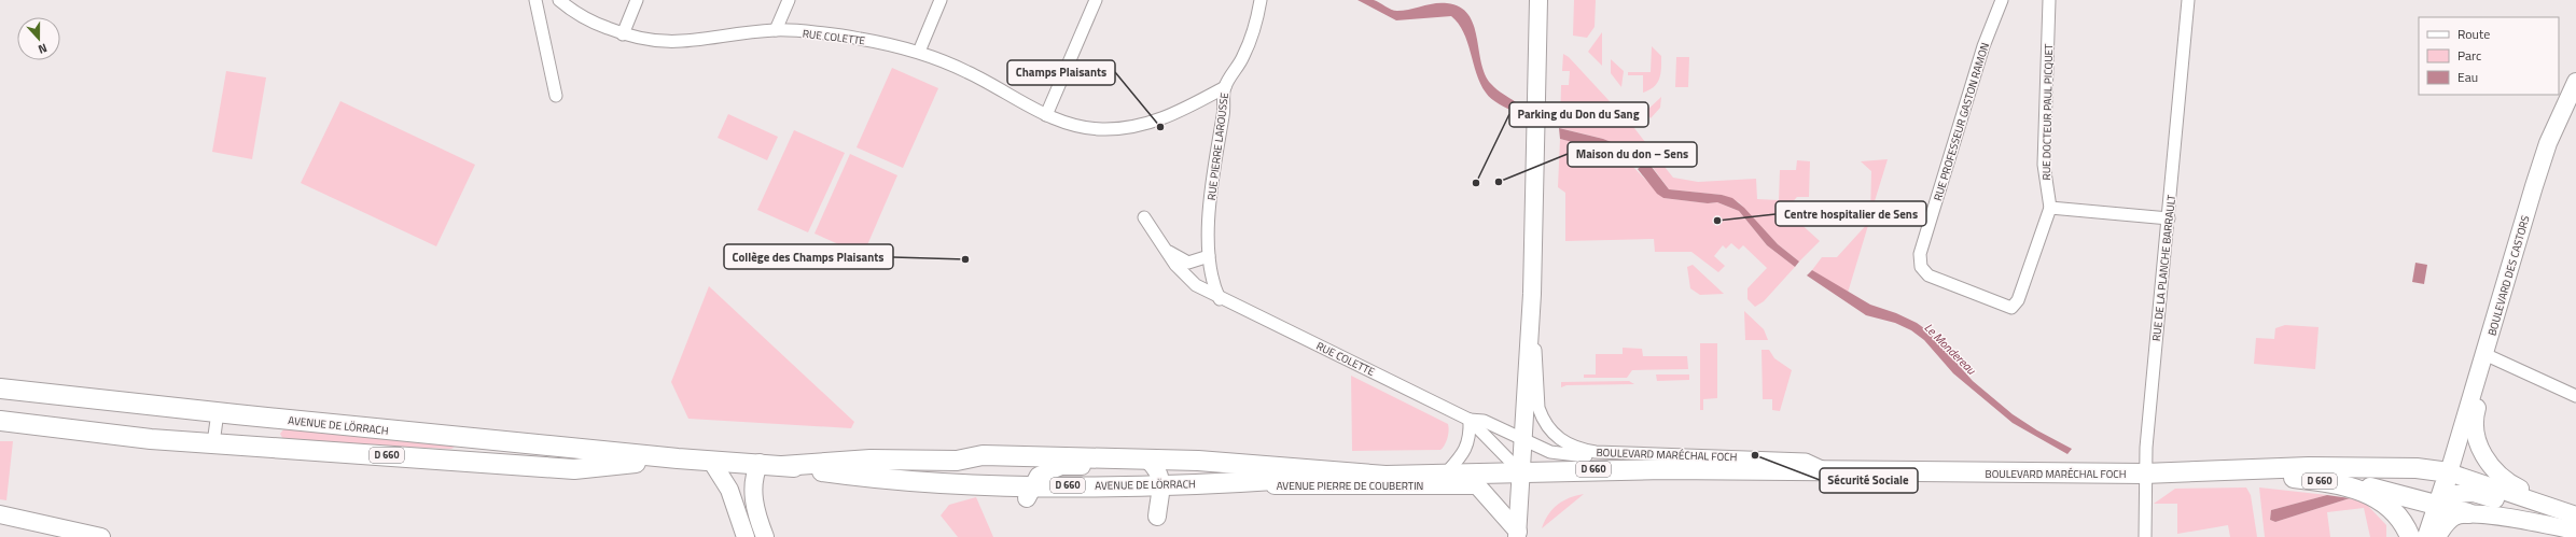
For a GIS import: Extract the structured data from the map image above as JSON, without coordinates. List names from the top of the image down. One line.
{"streets":{"main road":["AVENUE DE LÖRRACH","BOULEVARD MARÉCHAL FOCH","D 660"],"street":["RUE COLETTE","RUE DOCTEUR PAUL PICQUET","RUE PROFESSEUR GASTON RAMON","RUE PIERRE LAROUSSE","RUE DE LA PLANCHE BARRAULT","BOULEVARD DES CASTORS","AVENUE PIERRE DE COUBERTIN"]},"crossings":[["RUE COLETTE","RUE PIERRE LAROUSSE"],["RUE COLETTE","AVENUE DE LÖRRACH"],["RUE COLETTE","BOULEVARD MARÉCHAL FOCH"],["RUE COLETTE","AVENUE PIERRE DE COUBERTIN"],["RUE DOCTEUR PAUL PICQUET","RUE PROFESSEUR GASTON RAMON"],["RUE DE LA PLANCHE BARRAULT","BOULEVARD MARÉCHAL FOCH"],["BOULEVARD DES CASTORS","BOULEVARD MARÉCHAL FOCH"],["AVENUE DE LÖRRACH","BOULEVARD MARÉCHAL FOCH"],["AVENUE DE LÖRRACH","AVENUE PIERRE DE COUBERTIN"],["BOULEVARD MARÉCHAL FOCH","D 660"],["BOULEVARD MARÉCHAL FOCH","AVENUE PIERRE DE COUBERTIN"]],"water":["Le Mondereau"],"places":["Champs Plaisants","Maison du don – Sens","Parking du Don du Sang","Centre hospitalier de Sens","Collège des Champs Plaisants","Sécurité Sociale"],"legend":["Route","Parc","Eau"],"north":"bottom"}
